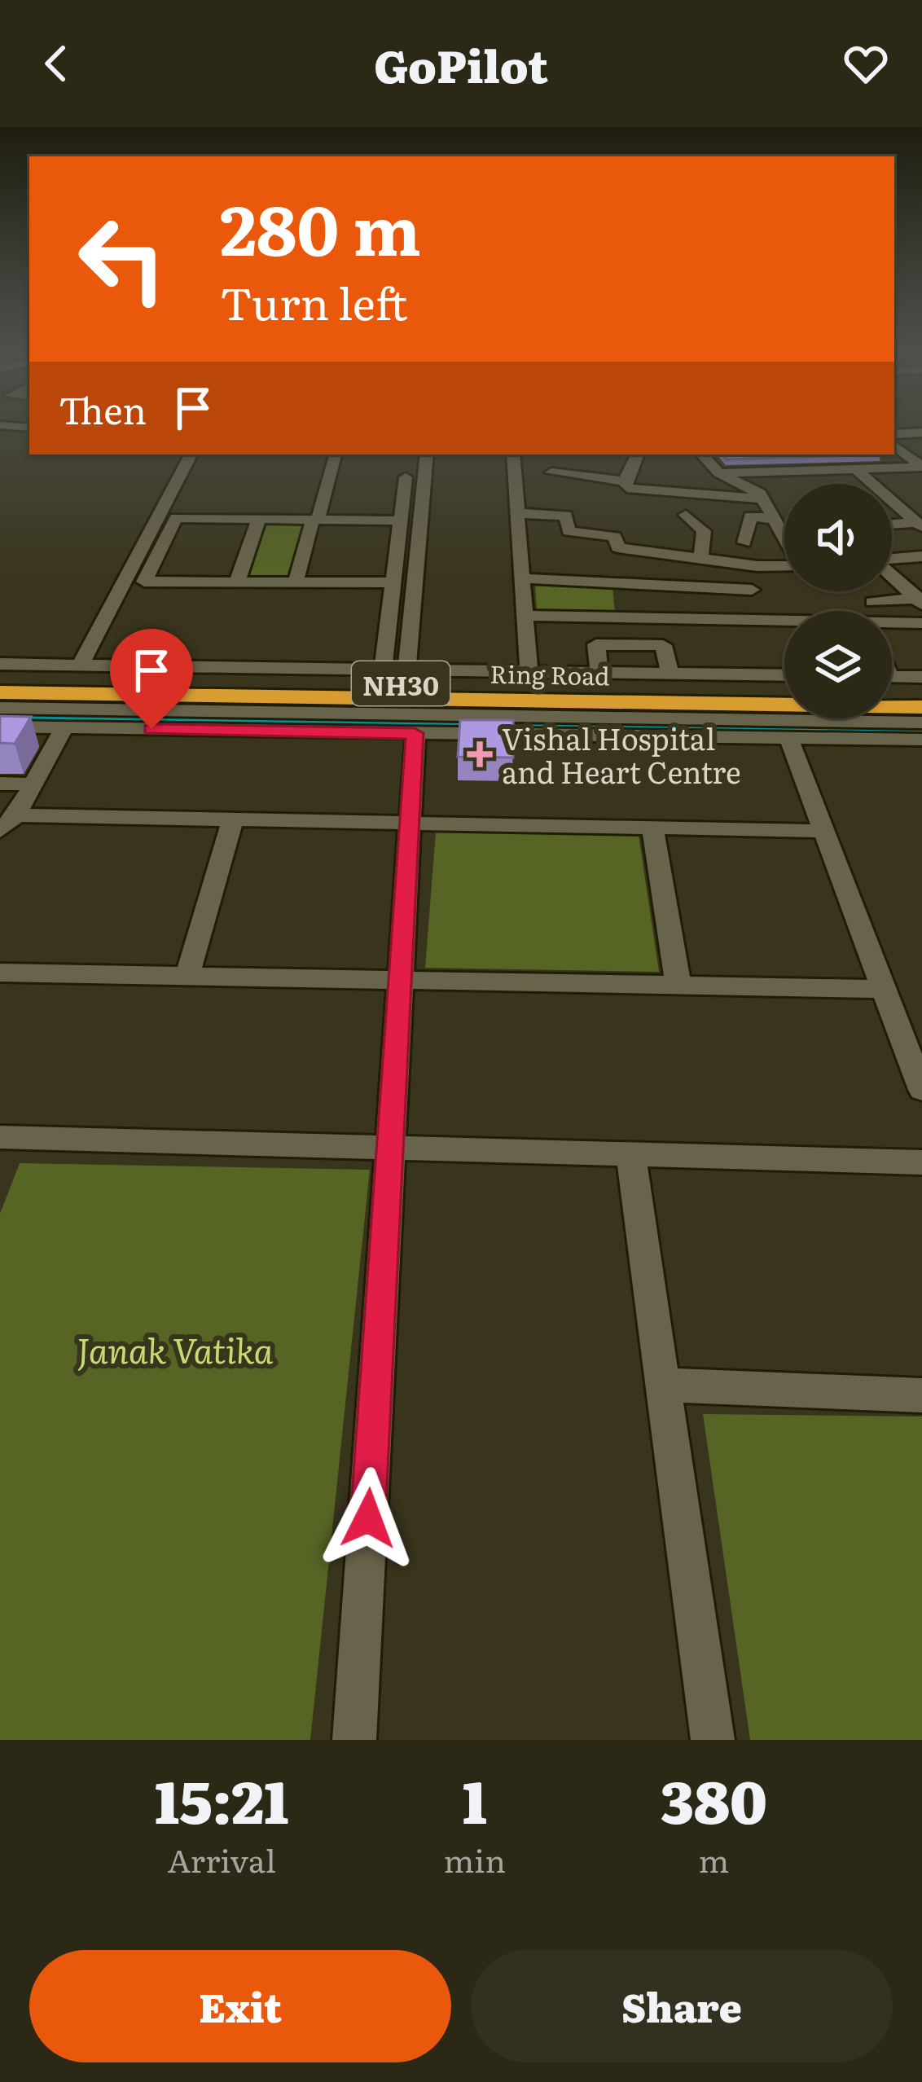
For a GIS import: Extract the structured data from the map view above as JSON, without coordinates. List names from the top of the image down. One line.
{"streets":{"highway":["Ring Road","NH30"]},"parks":["Janak Vatika"],"places":{"health":["Vishal Hospital and Heart Centre"]},"page":{"header":"GoPilot","turn":["280 m","Turn left"],"then":"Then","eta":["15:21","Arrival","1","min","380","m"],"buttons":["Exit","Share"]}}
